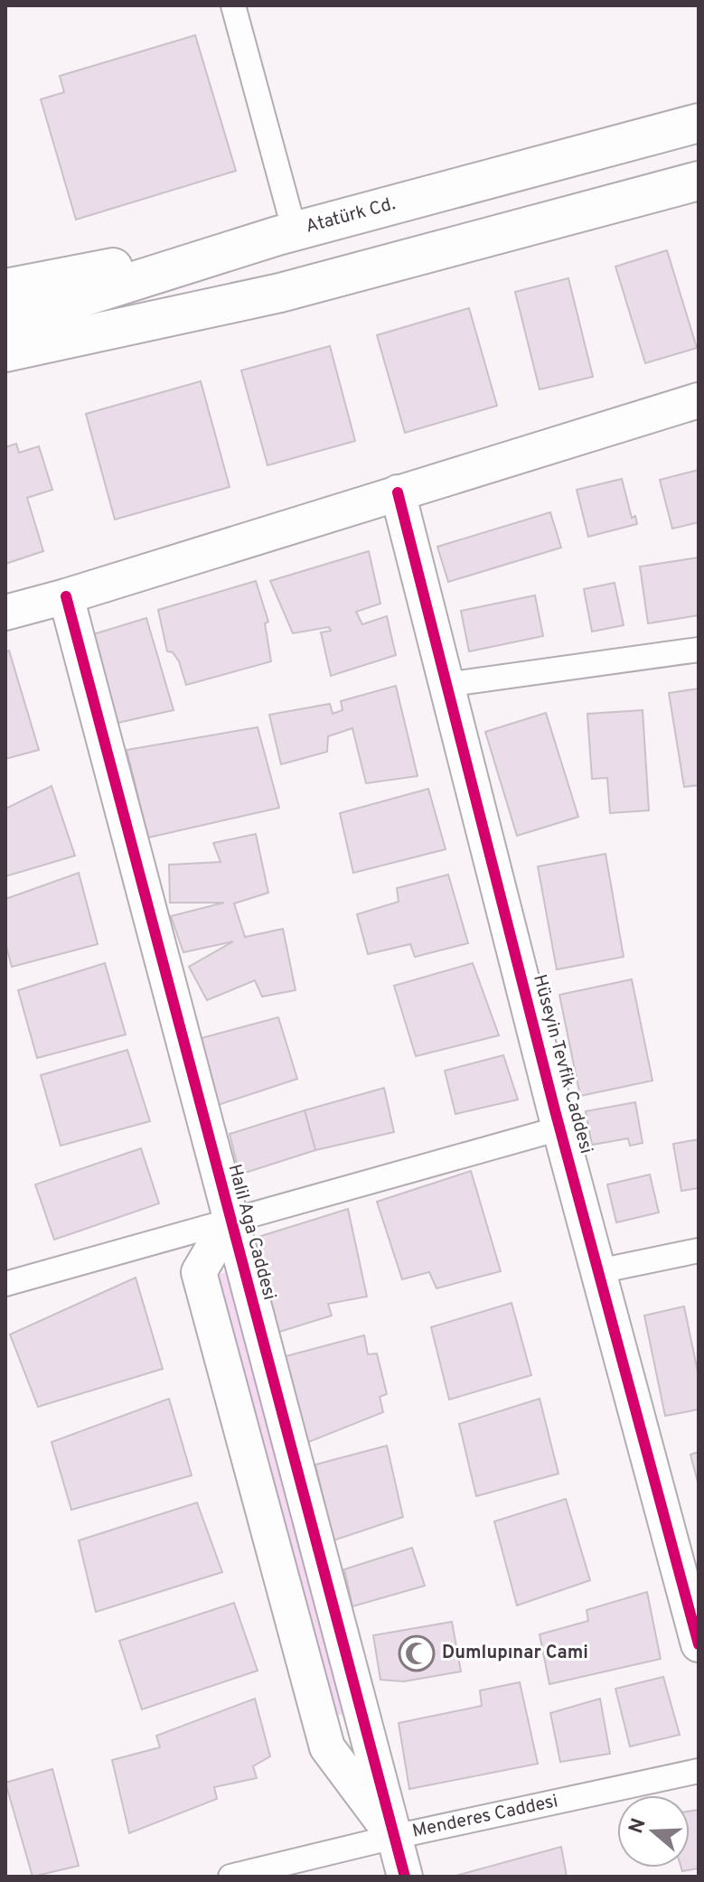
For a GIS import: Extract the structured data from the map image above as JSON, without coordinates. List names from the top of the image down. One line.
{"streets":{"main road":["Atatürk Cd."],"street":["Hüseyin Tevfik Caddesi","Halil Aga Caddesi","Menderes Caddesi"]},"crossings":[["Halil Aga Caddesi","Menderes Caddesi"]],"places":{"mosque":["Dumlupınar Cami"]},"north":"left"}
